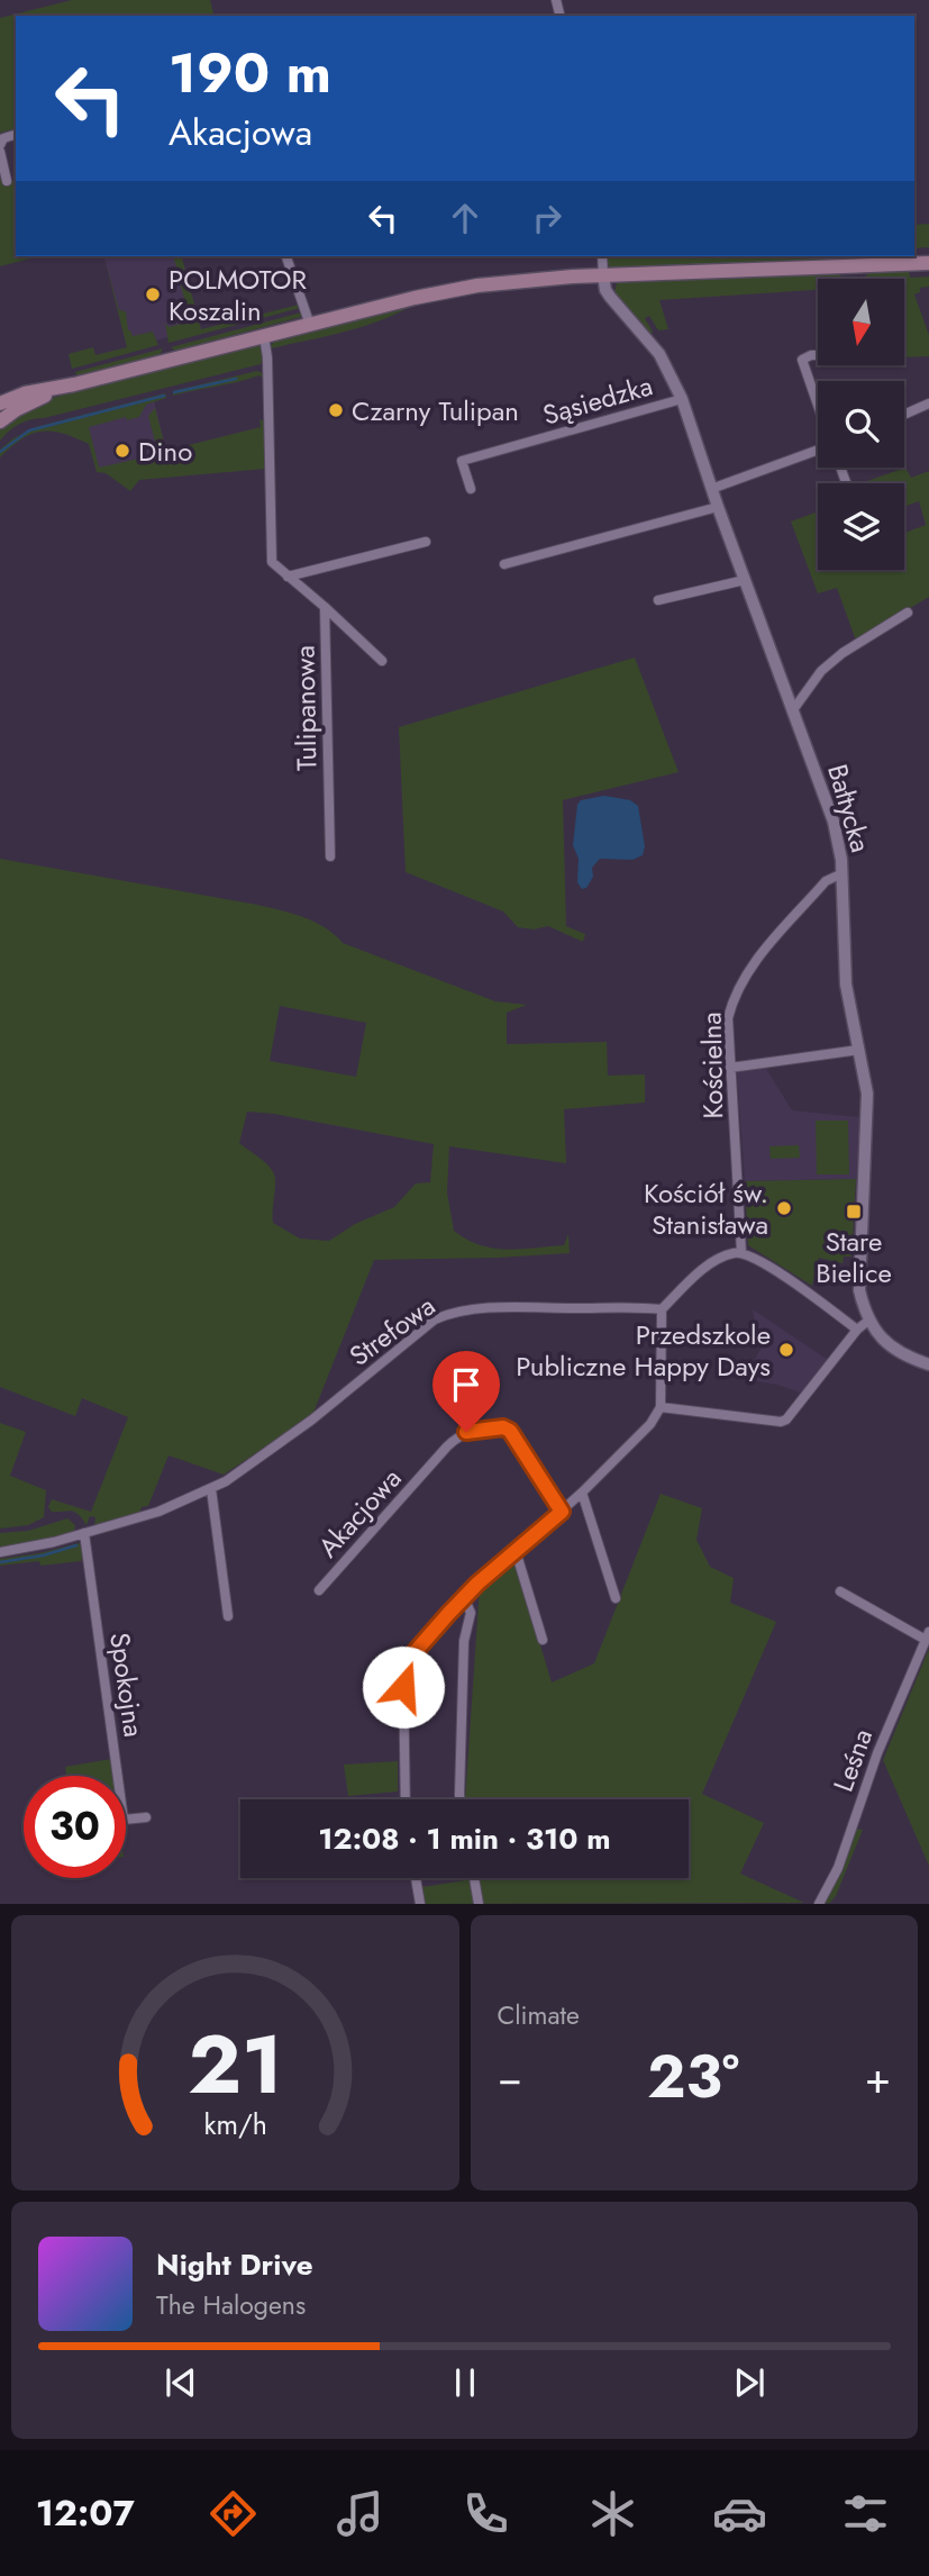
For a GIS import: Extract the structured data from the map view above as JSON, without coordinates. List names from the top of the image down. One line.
{"streets":{"street":["Sąsiedzka","Tulipanowa","Bałtycka","Kościelna","Strefowa","Akacjowa","Spokojna","Leśna"]},"crossings":[["Sąsiedzka","Bałtycka"],["Bałtycka","Kościelna"],["Kościelna","Strefowa"],["Strefowa","Spokojna"]],"places":{"other":["POLMOTOR Koszalin","Czarny Tulipan","Dino","Kościół św. Stanisława","Przedszkole Publiczne Happy Days"],"transit":["Stare Bielice"]},"north":"bottom","page":{"turn":["190 m","Akacjowa"],"limit":"30","trip":"12:08 · 1 min · 310 m","tile":"Climate","heat":["−","23°","+"],"song":["Night Drive","The Halogens"],"tabs":"12:07","gauge":["21","km/h"]}}
